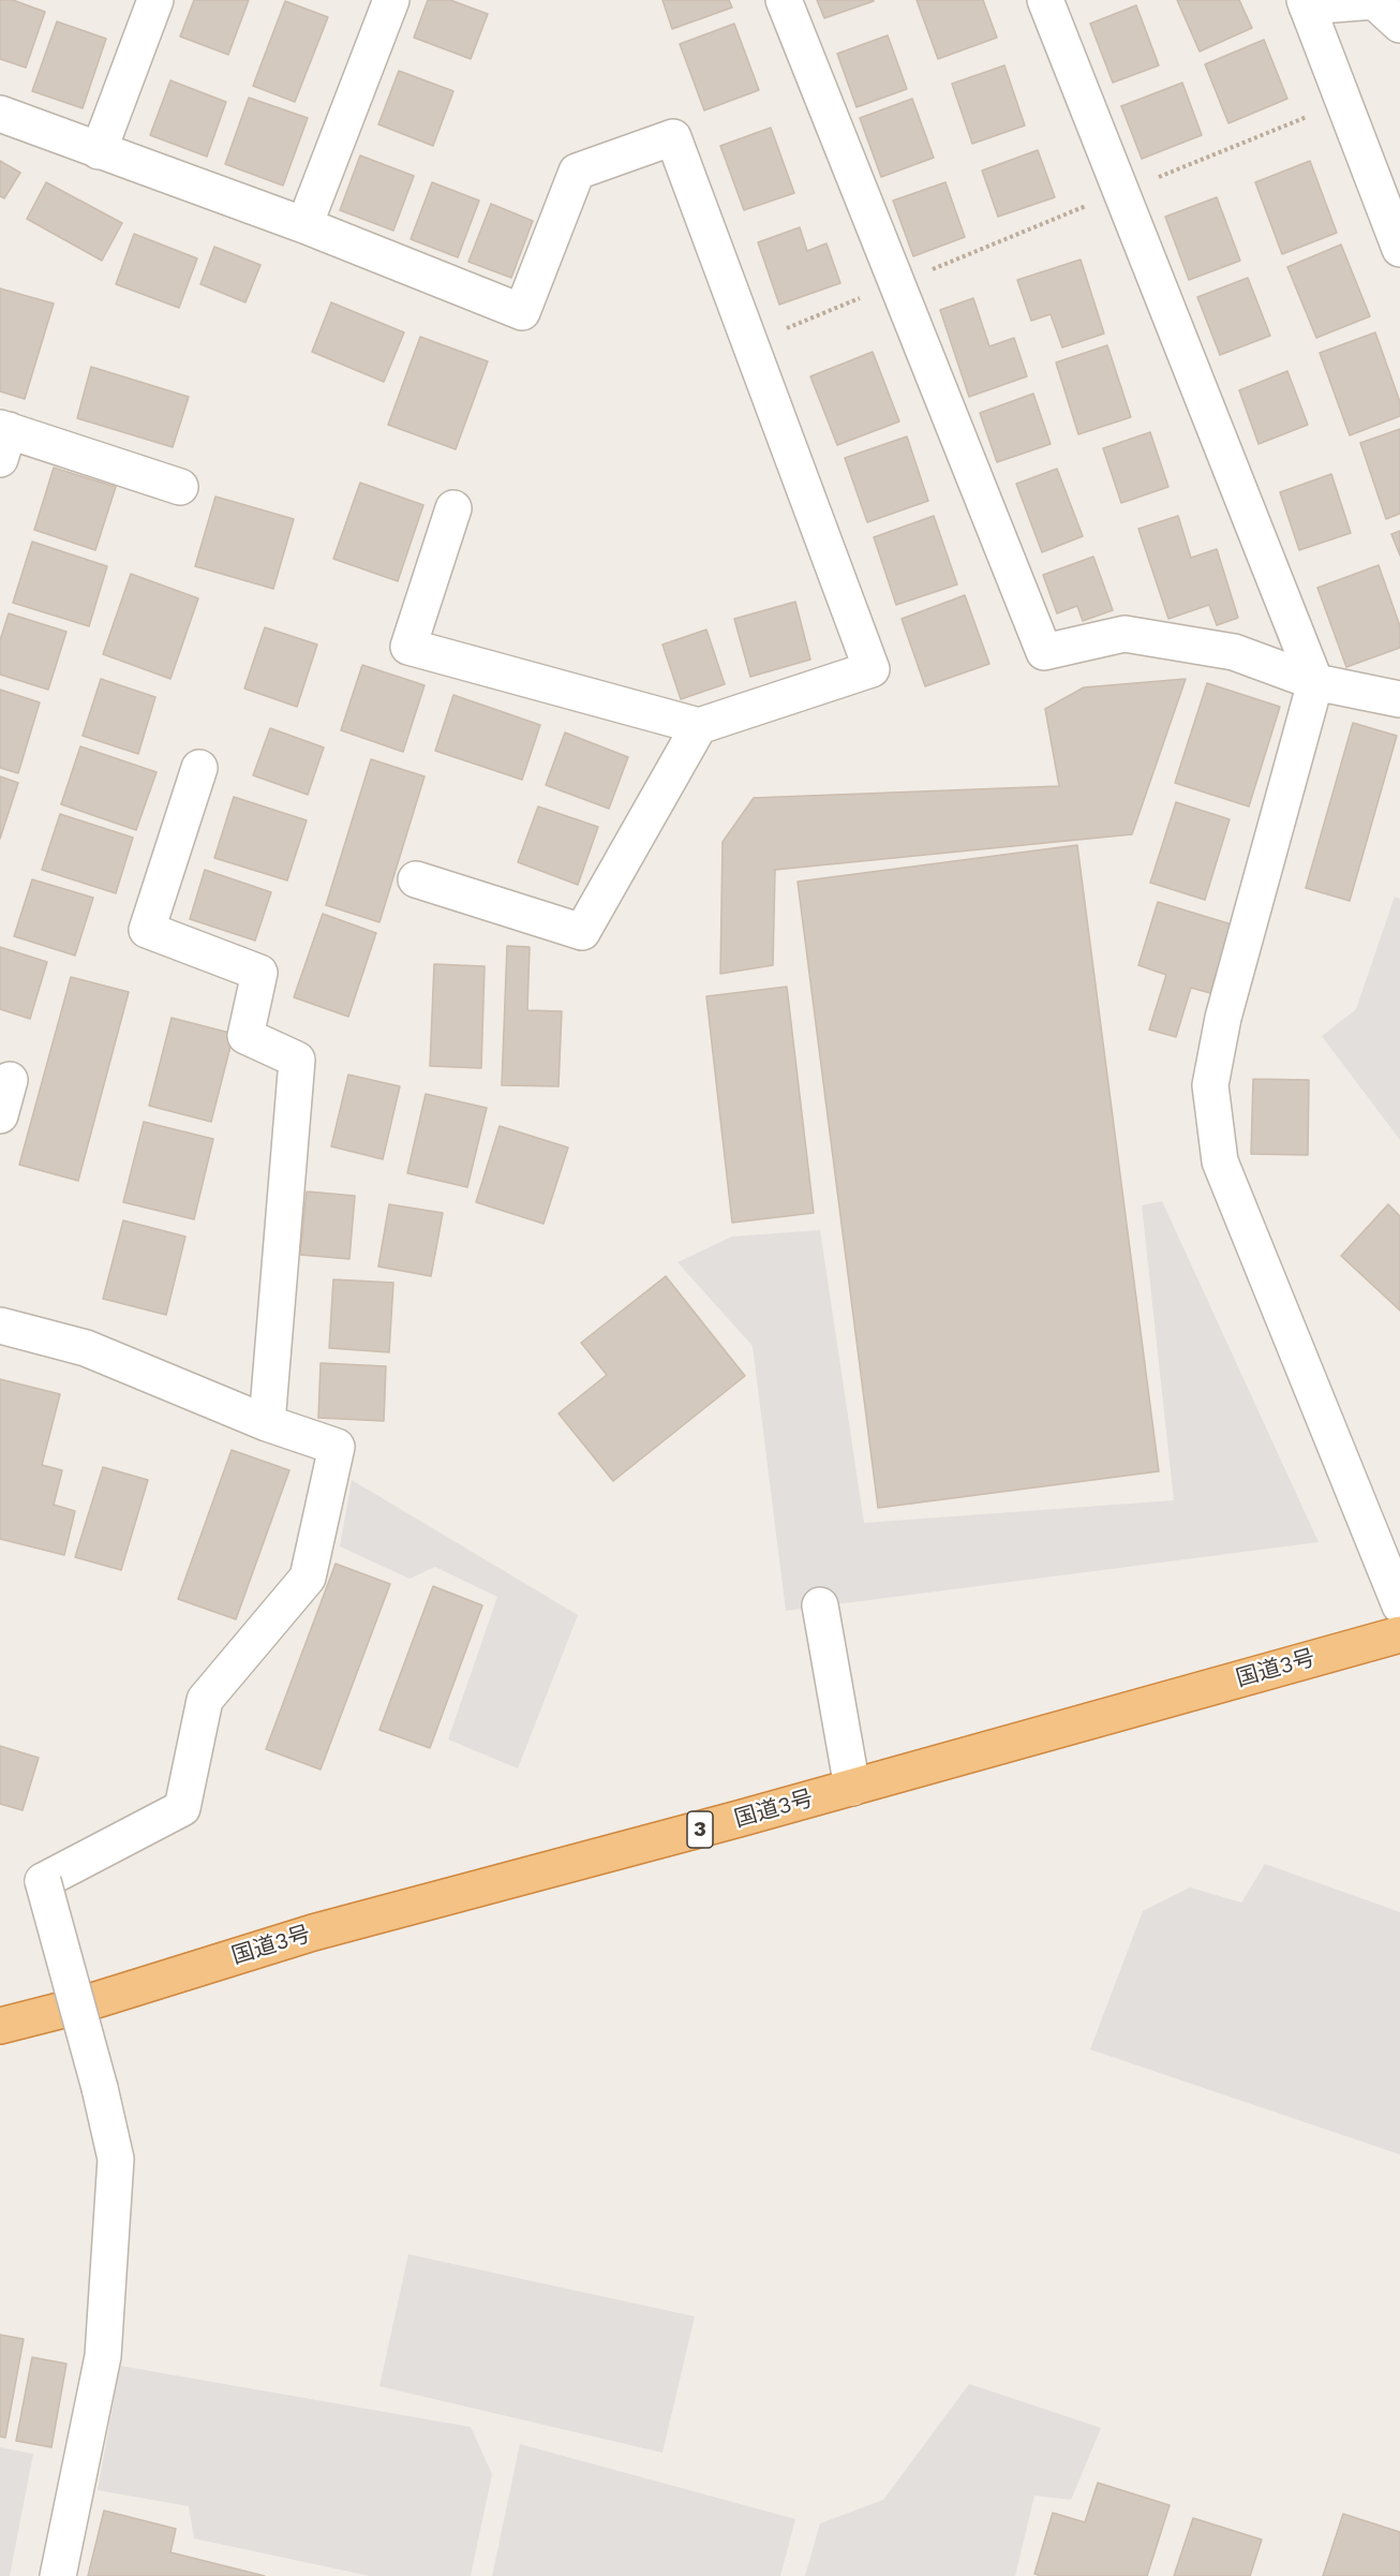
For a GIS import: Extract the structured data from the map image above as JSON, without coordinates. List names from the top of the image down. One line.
{"streets":{"highway":["国道3号","3"]}}
